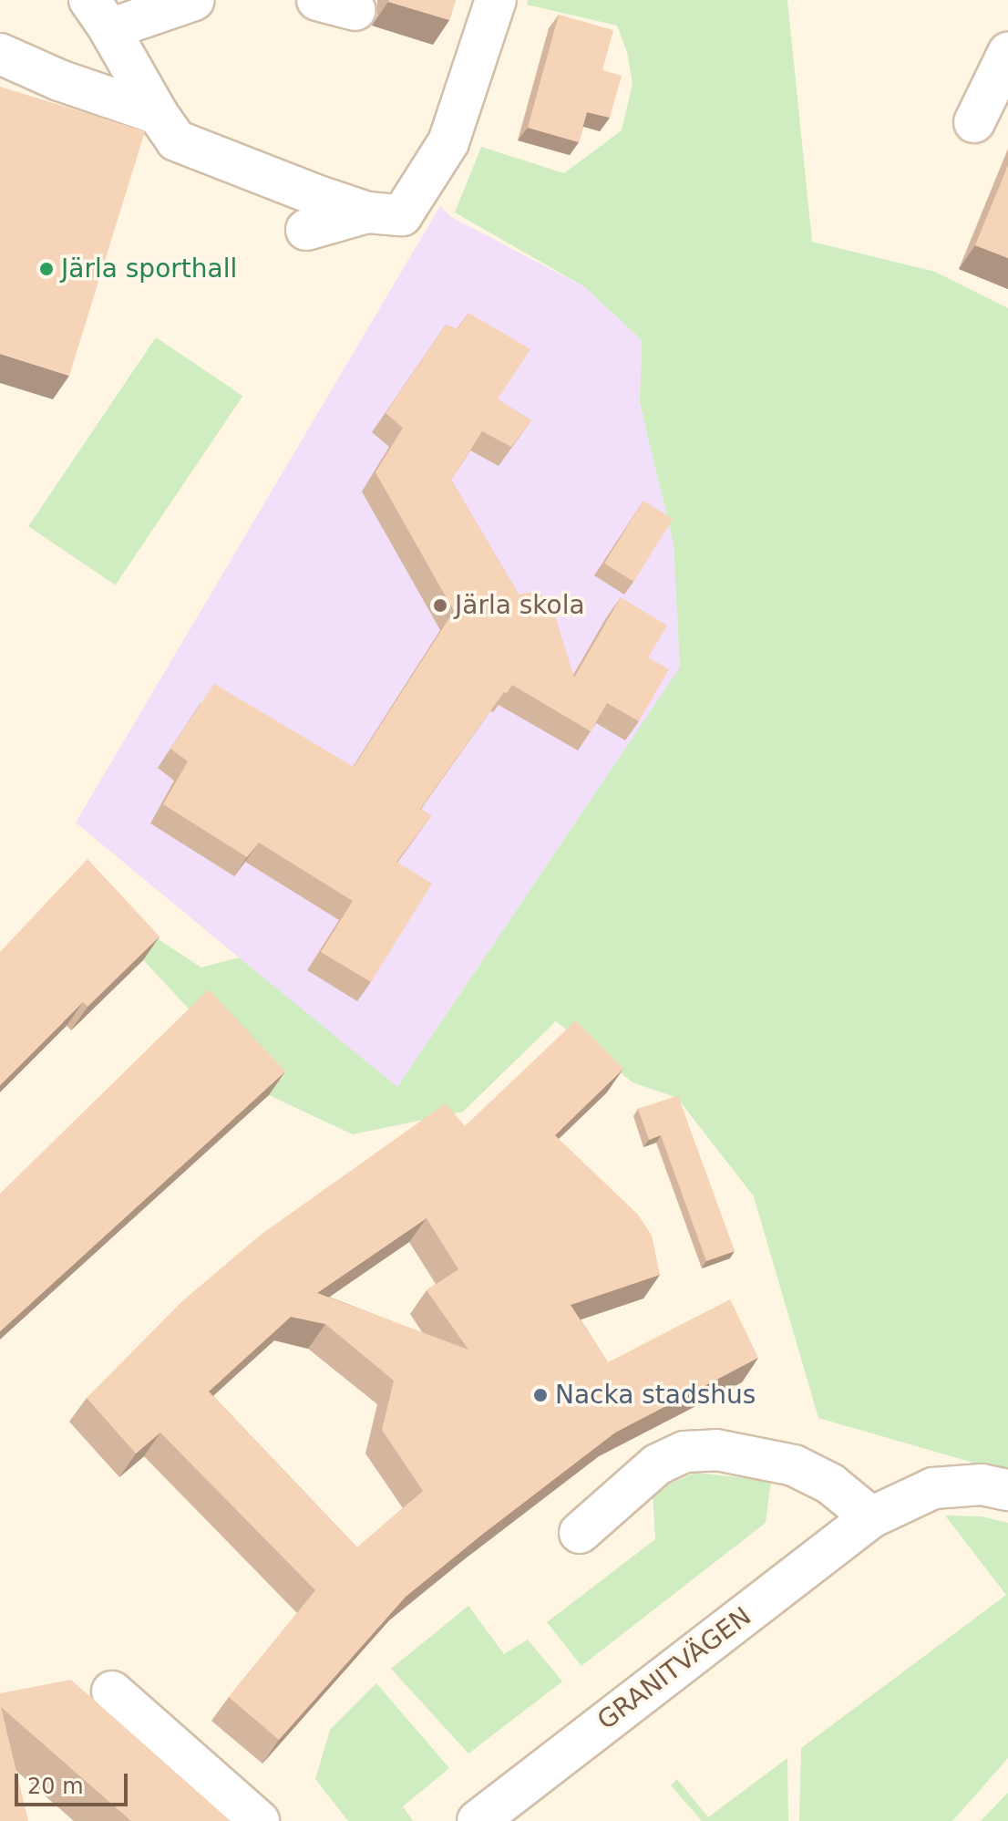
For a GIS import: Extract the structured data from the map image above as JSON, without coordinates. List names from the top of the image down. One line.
{"streets":{"street":["GRANITVÄGEN"]},"places":["Järla sporthall","Järla skola","Nacka stadshus"],"scale_bar":"20 m"}
